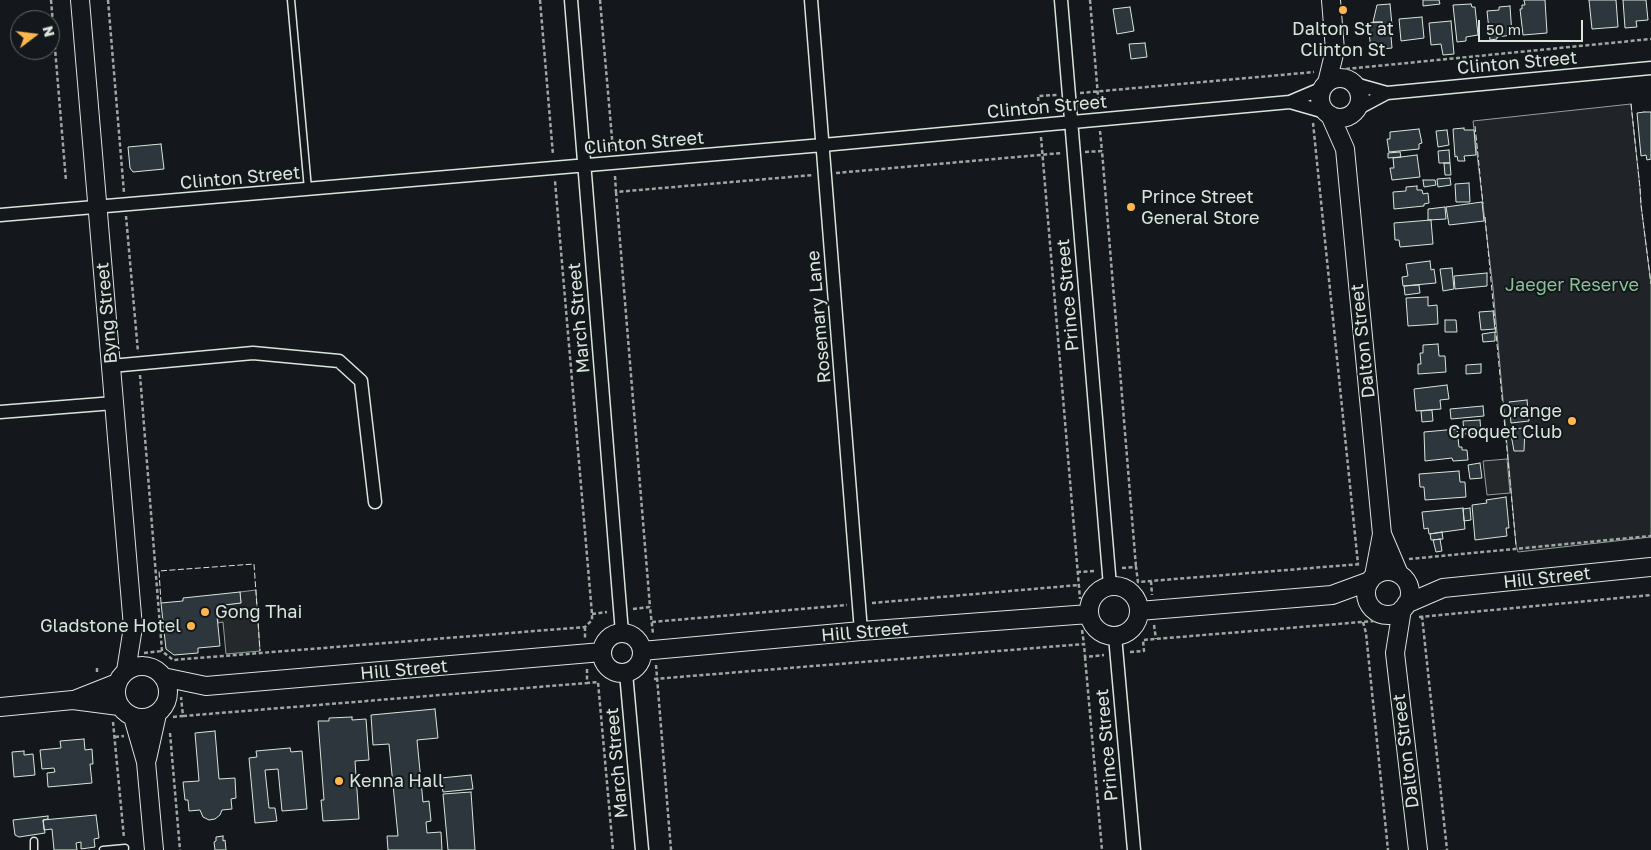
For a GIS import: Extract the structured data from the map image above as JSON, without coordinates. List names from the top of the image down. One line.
{"streets":{"main road":["Byng Street","Dalton Street","Hill Street"],"street":["Clinton Street","Prince Street","Rosemary Lane","March Street"]},"crossings":[["Clinton Street","Prince Street"],["Clinton Street","Byng Street"],["Clinton Street","Rosemary Lane"],["Clinton Street","March Street"],["Clinton Street","Dalton Street"],["Prince Street","Hill Street"],["Byng Street","Hill Street"],["Rosemary Lane","Hill Street"],["Dalton Street","Hill Street"]],"parks":["Jaeger Reserve"],"places":["Dalton St at Clinton St","Prince Street General Store","Orange Croquet Club","Gong Thai","Gladstone Hotel","Kenna Hall"],"scale_bar":"50 m","north":"right"}
